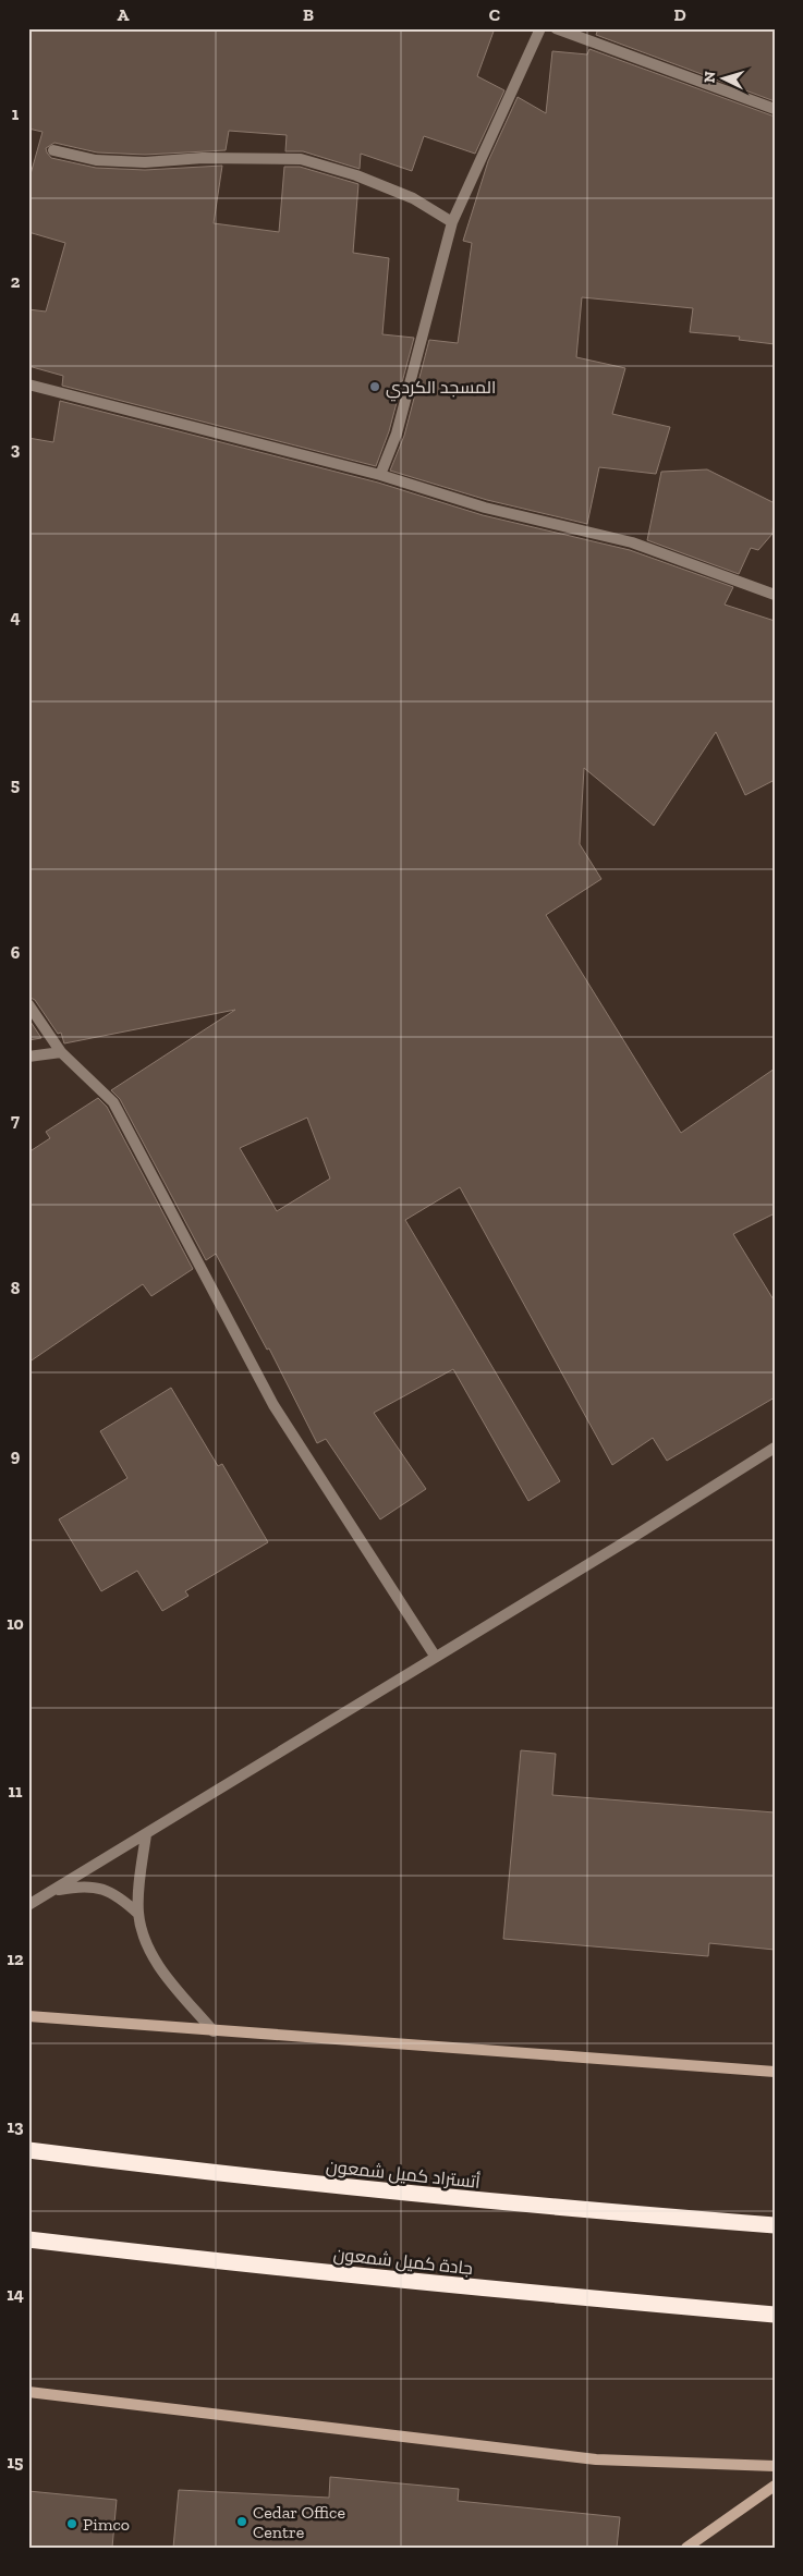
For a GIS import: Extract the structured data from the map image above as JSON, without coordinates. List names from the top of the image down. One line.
{"streets":{"highway":["أتستراد كميل شمعون","جادة كميل شمعون"]},"places":["المسجد الكردي","Cedar Office Centre","Pimco"],"north":"left","grid":{"columns":["A","B","C","D"],"rows":["1","2","3","4","5","6","7","8","9","10","11","12","13","14","15"]}}
